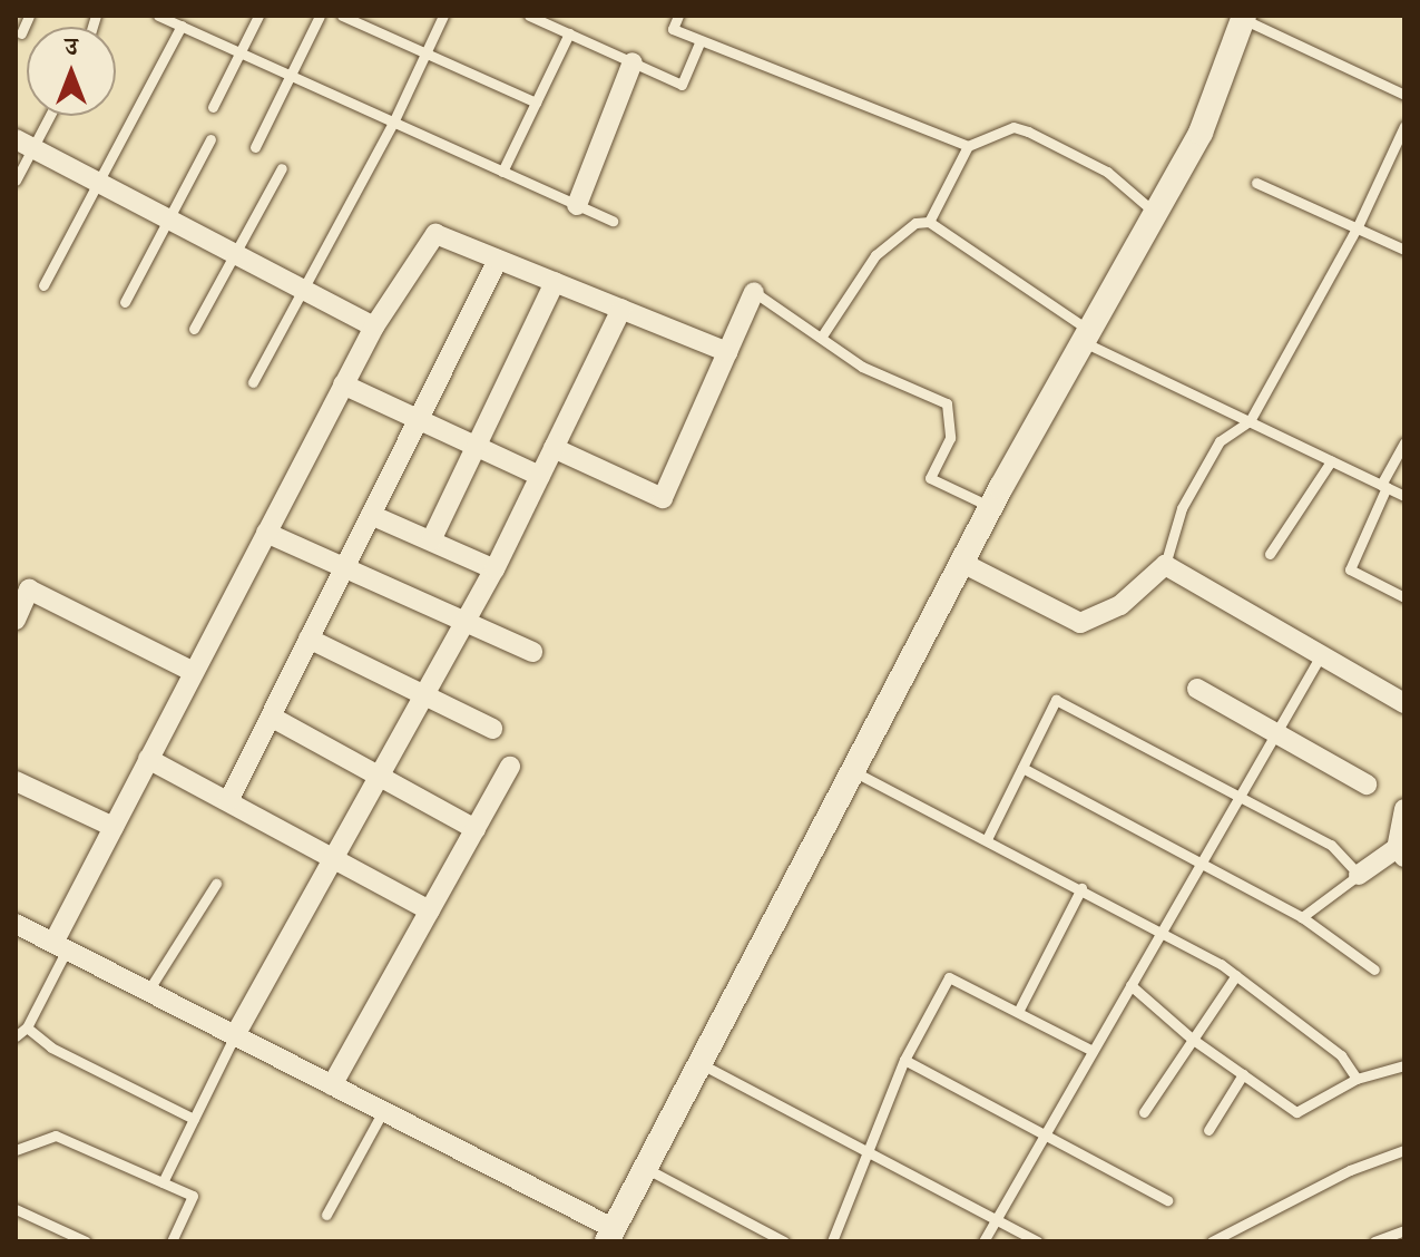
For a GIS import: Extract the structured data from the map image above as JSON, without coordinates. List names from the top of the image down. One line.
{"north":"top"}
